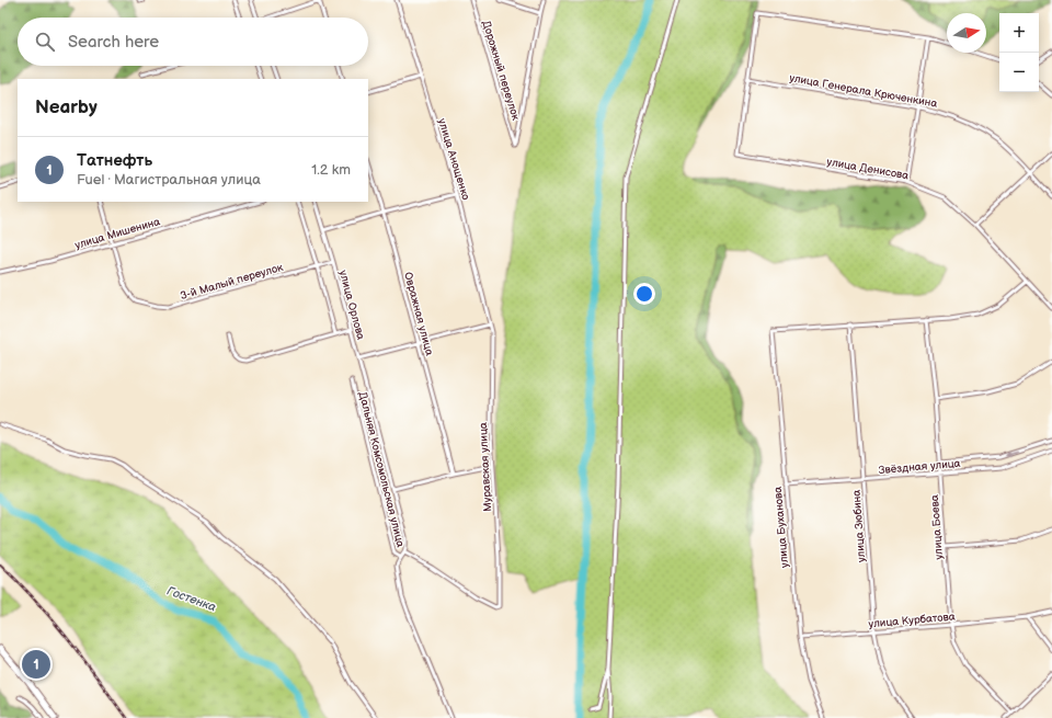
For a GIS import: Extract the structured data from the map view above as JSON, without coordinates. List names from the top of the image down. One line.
{"streets":{"street":["Дорожный переулок","улица Генерала Крюченкина","улица Анощенко","улица Денисова","улица Мишенина","3-й Малый переулок","улица Орлова","Овражная улица","Звёздная улица","Муравская улица","Дальняя Комсомольская улица","улица Зюбина","улица Буханова","улица Боева","улица Курбатова"]},"crossings":[["улица Генерала Крюченкина","улица Денисова"],["улица Анощенко","Муравская улица"],["улица Мишенина","3-й Малый переулок"],["3-й Малый переулок","улица Орлова"],["улица Орлова","Муравская улица"],["Звёздная улица","улица Зюбина"],["Звёздная улица","улица Буханова"],["Звёздная улица","улица Боева"],["улица Зюбина","улица Буханова"],["улица Зюбина","улица Курбатова"],["улица Буханова","улица Курбатова"],["улица Боева","улица Курбатова"]],"water":["Гостенка"],"north":"right","page":{"map_buttons":["+","−"],"search":"Search here","heading":"Nearby","list":[{"mark":"1","name":"Татнефть","note":"Fuel · Магистральная улица","value":"1.2 km"}],"pins":"1"}}
